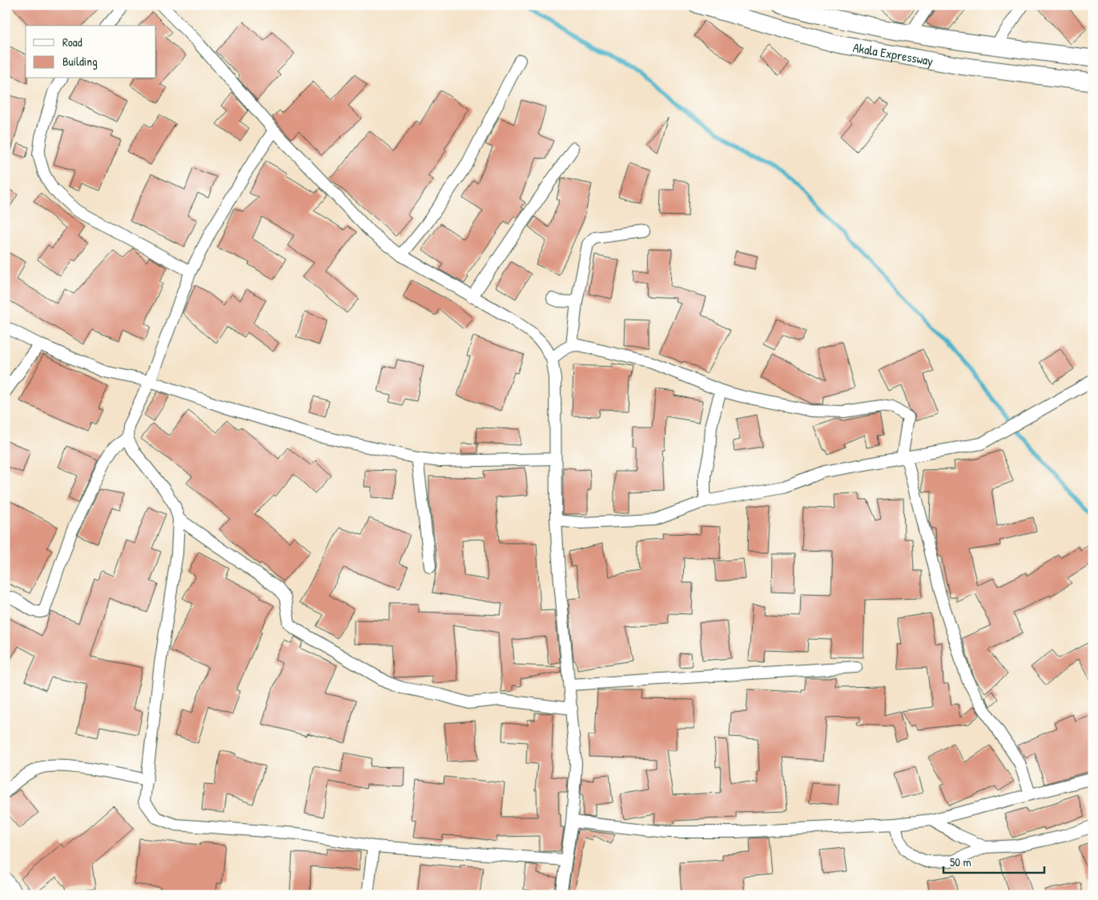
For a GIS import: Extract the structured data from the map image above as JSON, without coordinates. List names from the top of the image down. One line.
{"streets":{"main road":["Akala Expressway"]},"legend":["Road","Building"],"scale_bar":"50 m"}
